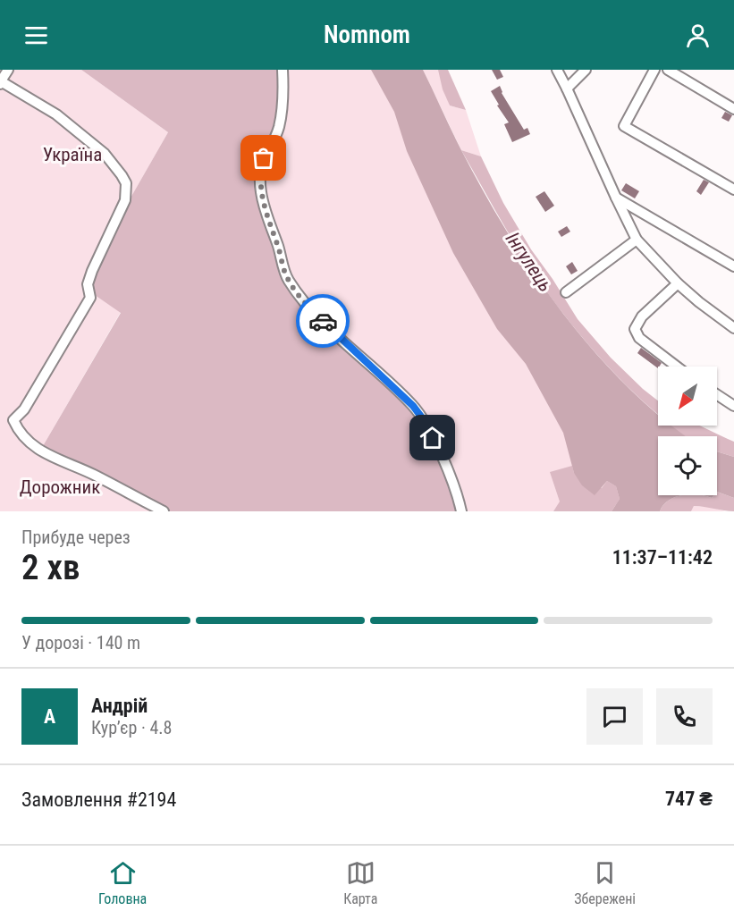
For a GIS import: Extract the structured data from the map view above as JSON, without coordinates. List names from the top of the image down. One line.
{"water":["Інгулець"],"parks":["Україна","Дорожник"],"north":"bottom left","page":{"header":"Nomnom","heading":["2 хв","Прибуде через","11:37–11:42"],"panel":["Андрій","Кур’єр · 4.8","Замовлення #2194","747 ₴"],"bar":"У дорозі · 140 m","round":"А","tabs":["Головна","Карта","Збережені"]}}
